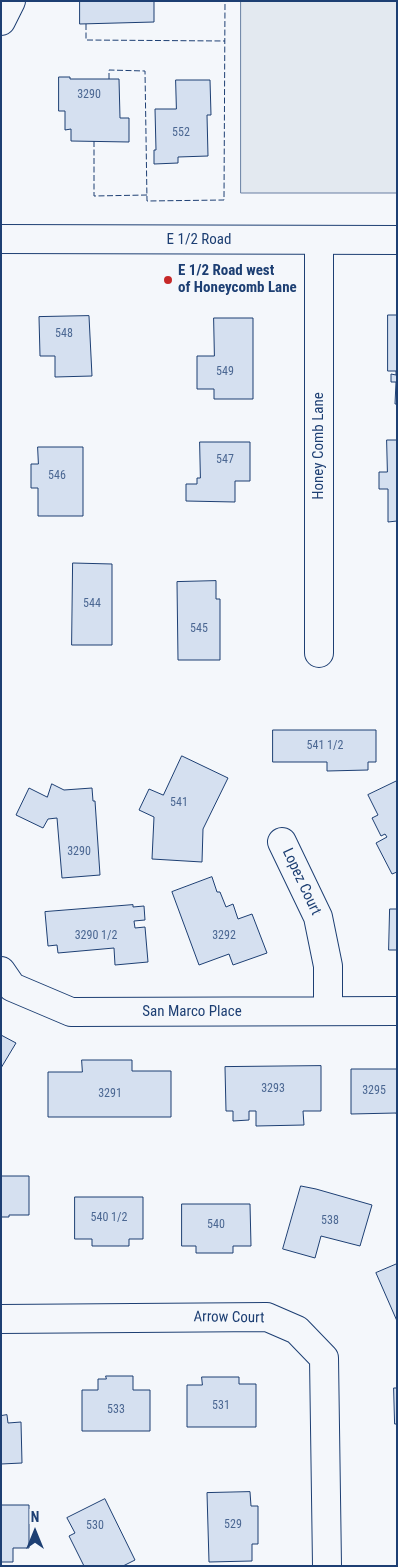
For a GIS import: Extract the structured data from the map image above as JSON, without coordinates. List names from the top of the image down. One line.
{"streets":{"street":["E 1/2 Road","Honey Comb Lane","Lopez Court","San Marco Place","Arrow Court"]},"crossings":[["E 1/2 Road","Honey Comb Lane"],["Lopez Court","San Marco Place"]],"places":["E 1/2 Road west of Honeycomb Lane"],"house_numbers":["3290","552","548","549","547","546","544","545","541 1/2","541","3290","3290 1/2","3292","3293","3295","3291","540 1/2","538","540","531","533","529","530"],"north":"top"}
